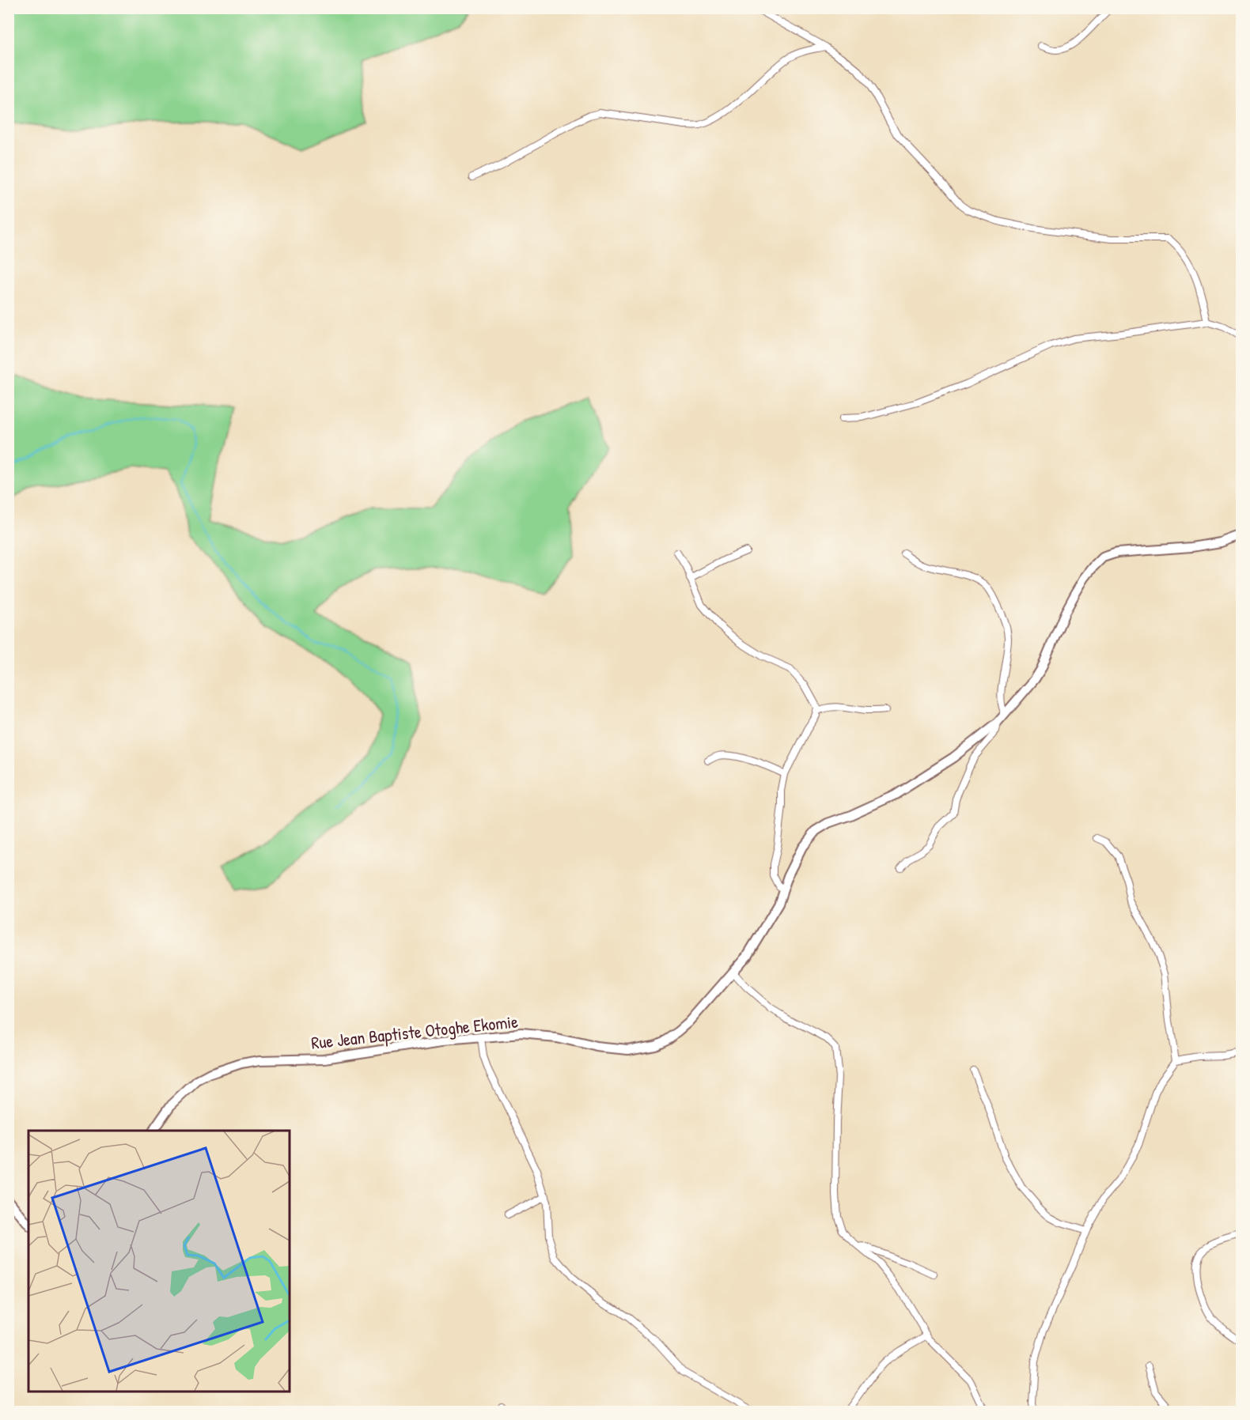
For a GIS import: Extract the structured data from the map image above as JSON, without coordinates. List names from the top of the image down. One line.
{"streets":{"street":["Rue Jean Baptiste Otoghe Ekomie"]}}
